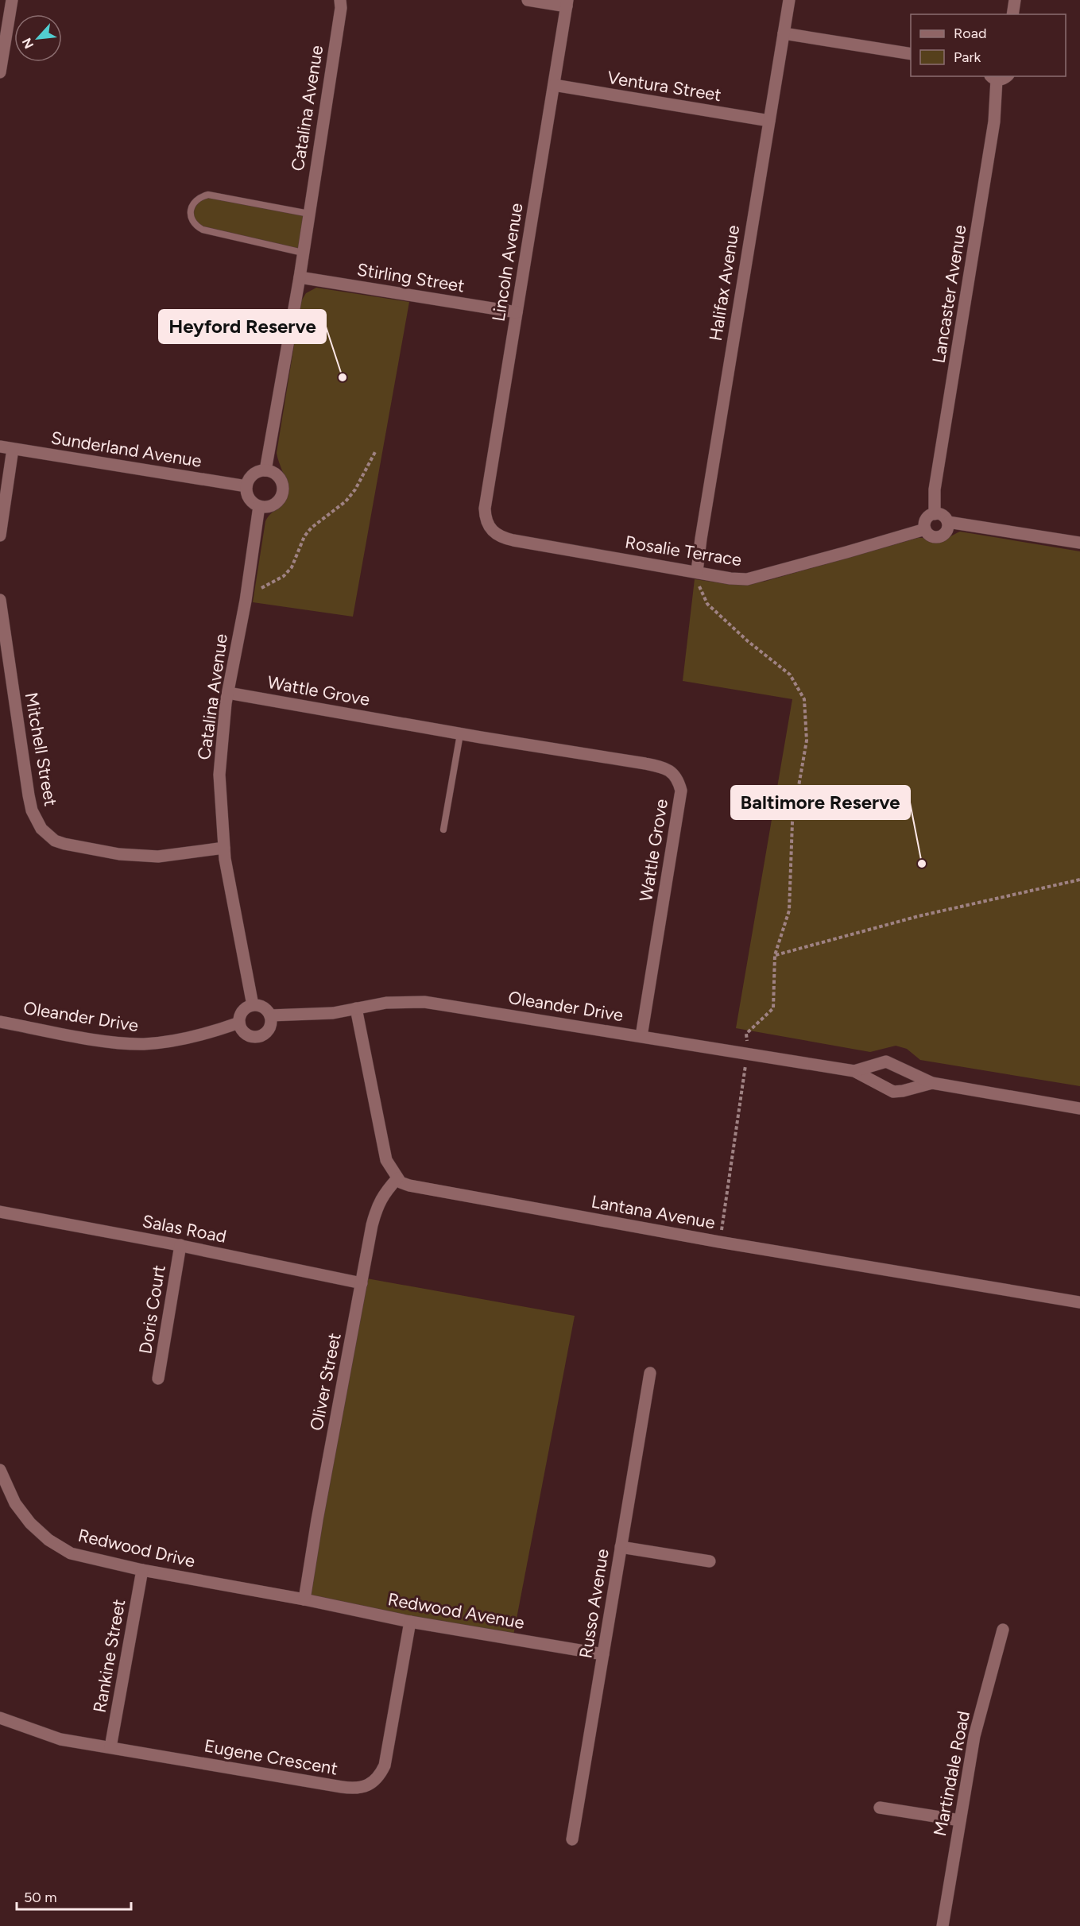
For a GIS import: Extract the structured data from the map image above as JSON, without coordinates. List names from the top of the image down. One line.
{"streets":{"street":["Ventura Street","Catalina Avenue","Lincoln Avenue","Stirling Street","Halifax Avenue","Lancaster Avenue","Sunderland Avenue","Rosalie Terrace","Wattle Grove","Mitchell Street","Oleander Drive","Lantana Avenue","Salas Road","Doris Court","Oliver Street","Redwood Drive","Russo Avenue","Redwood Avenue","Rankine Street","Eugene Crescent","Martindale Road"]},"crossings":[["Ventura Street","Lincoln Avenue"],["Ventura Street","Halifax Avenue"],["Catalina Avenue","Stirling Street"],["Catalina Avenue","Sunderland Avenue"],["Catalina Avenue","Wattle Grove"],["Catalina Avenue","Mitchell Street"],["Catalina Avenue","Oleander Drive"],["Lincoln Avenue","Stirling Street"],["Lincoln Avenue","Rosalie Terrace"],["Halifax Avenue","Rosalie Terrace"],["Lancaster Avenue","Rosalie Terrace"],["Wattle Grove","Oleander Drive"],["Lantana Avenue","Oliver Street"],["Salas Road","Doris Court"],["Salas Road","Oliver Street"],["Oliver Street","Redwood Drive"],["Oliver Street","Redwood Avenue"],["Redwood Drive","Redwood Avenue"],["Redwood Drive","Rankine Street"],["Russo Avenue","Redwood Avenue"],["Redwood Avenue","Eugene Crescent"],["Rankine Street","Eugene Crescent"]],"places":["Heyford Reserve","Baltimore Reserve"],"legend":["Road","Park"],"scale_bar":"50 m","north":"bottom left"}
